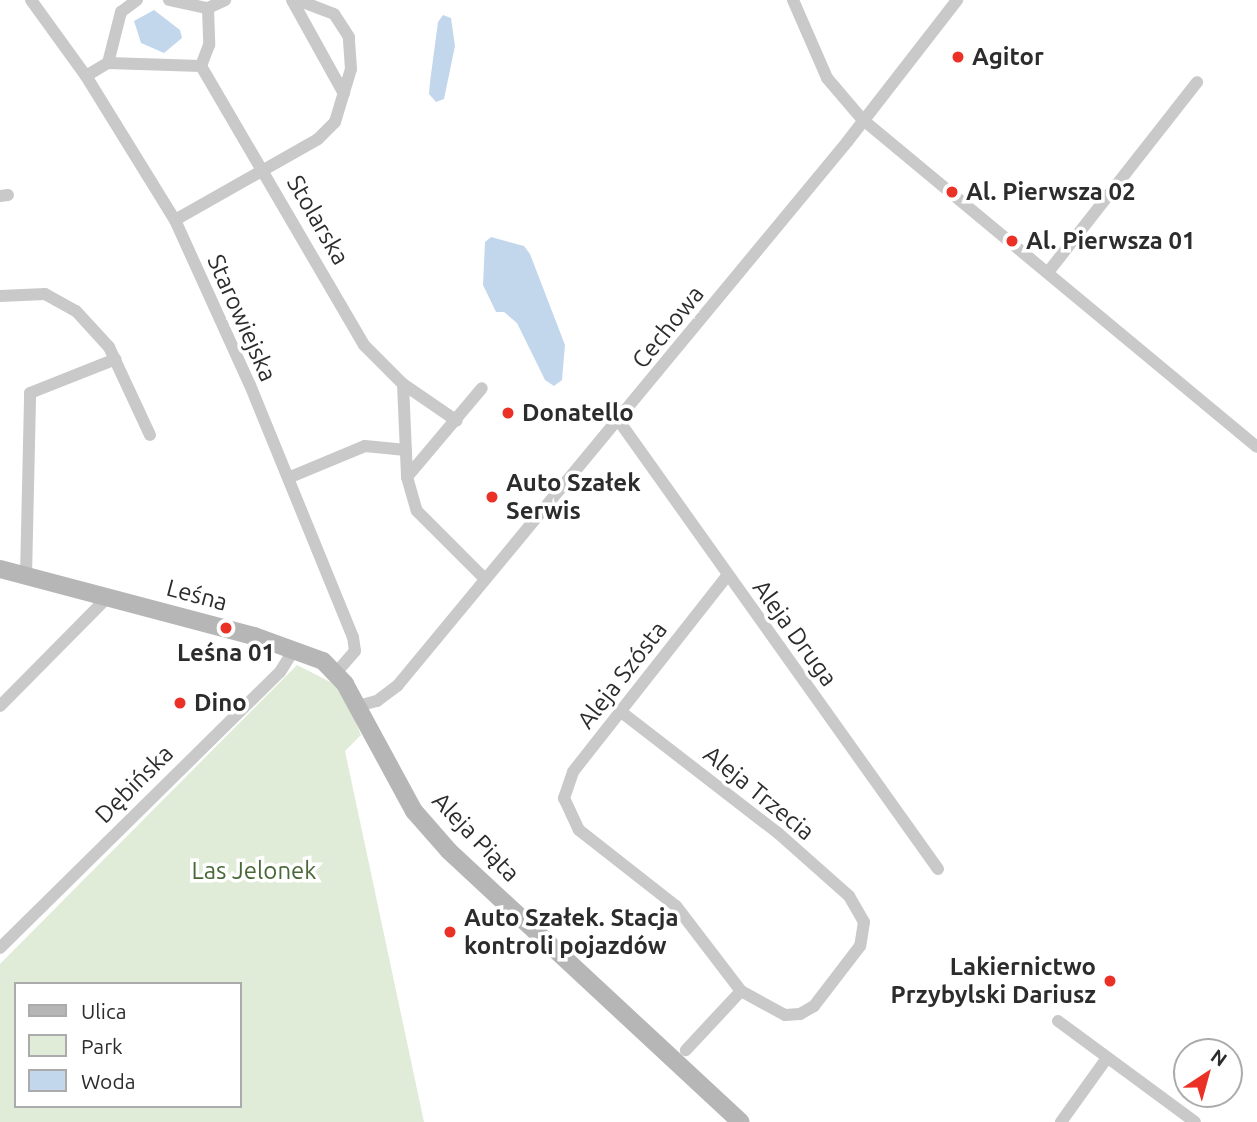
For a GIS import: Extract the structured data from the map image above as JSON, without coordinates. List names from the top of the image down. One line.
{"streets":{"street":["Stolarska","Starowiejska","Cechowa","Leśna","Aleja Druga","Aleja Szósta","Dębińska","Aleja Trzecia","Aleja Piąta"]},"crossings":[["Starowiejska","Leśna"],["Cechowa","Leśna"],["Cechowa","Aleja Druga"],["Cechowa","Aleja Piąta"],["Leśna","Dębińska"],["Leśna","Aleja Piąta"],["Aleja Druga","Aleja Szósta"],["Aleja Szósta","Aleja Trzecia"]],"parks":["Las Jelonek"],"places":["Agitor","Al. Pierwsza 02","Al. Pierwsza 01","Donatello","Auto Szałek Serwis","Leśna 01","Dino","Auto Szałek. Stacja kontroli pojazdów","Lakiernictwo Przybylski Dariusz"],"legend":["Ulica","Park","Woda"],"north":"top right"}
